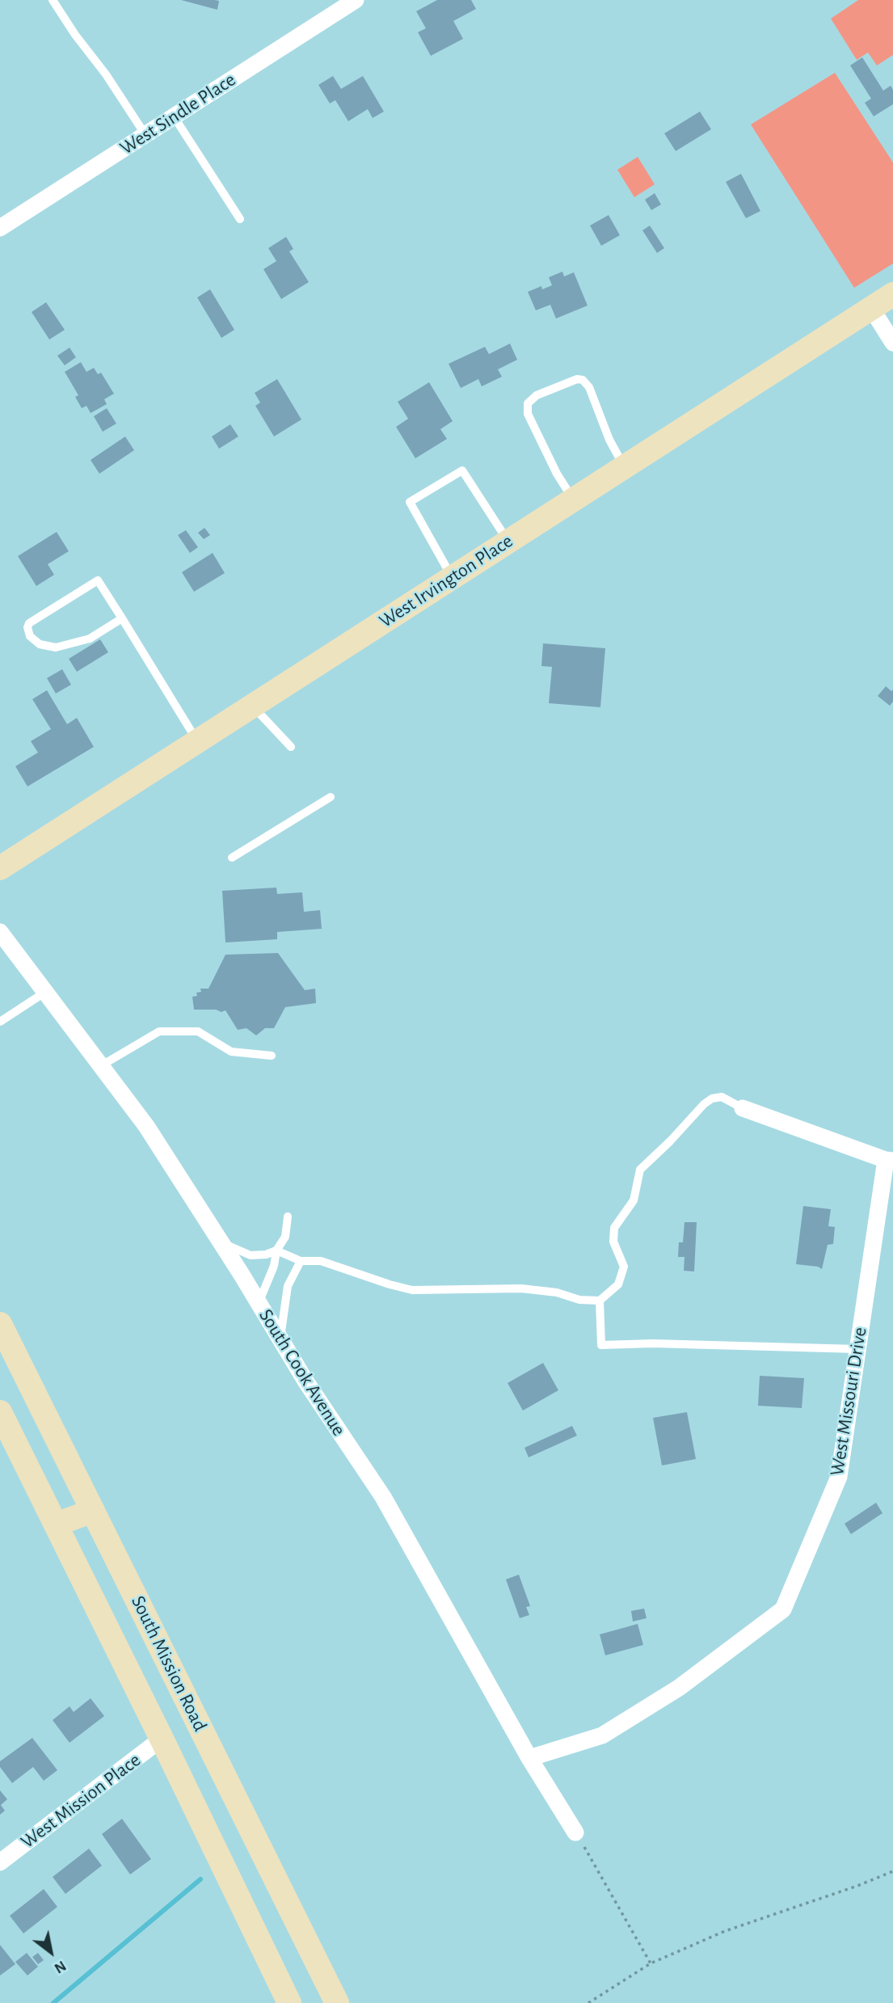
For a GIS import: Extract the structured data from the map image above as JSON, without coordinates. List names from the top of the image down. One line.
{"streets":{"main road":["West Irvington Place","South Mission Road"],"street":["West Sindle Place","South Cook Avenue","West Missouri Drive","West Mission Place"]},"crossings":[["South Cook Avenue","West Missouri Drive"],["South Mission Road","West Mission Place"]],"north":"bottom right"}
